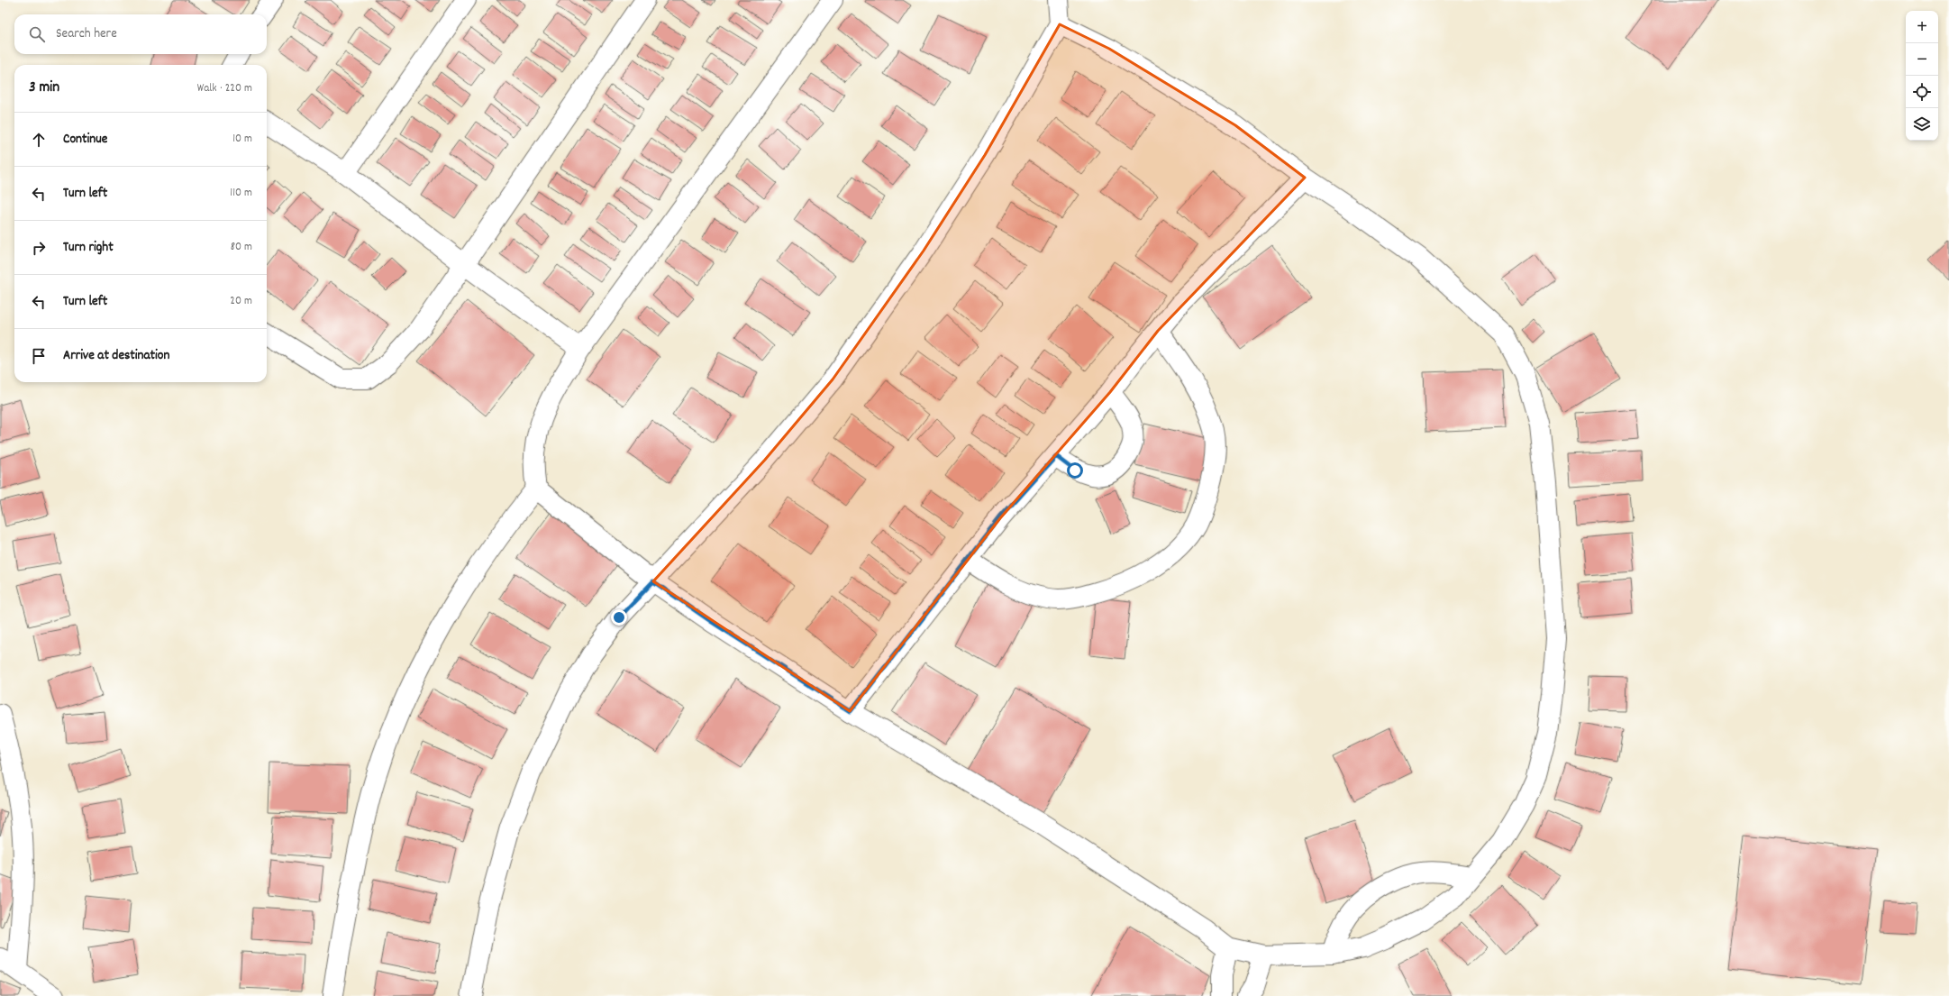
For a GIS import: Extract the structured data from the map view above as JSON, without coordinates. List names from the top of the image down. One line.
{"page":{"map_buttons":["+","−"],"search":"Search here","heading":["3 min","Walk · 220 m"],"list":[["Continue","10 m"],["Turn left","110 m"],["Turn right","80 m"],["Turn left","20 m"],"Arrive at destination"]}}
